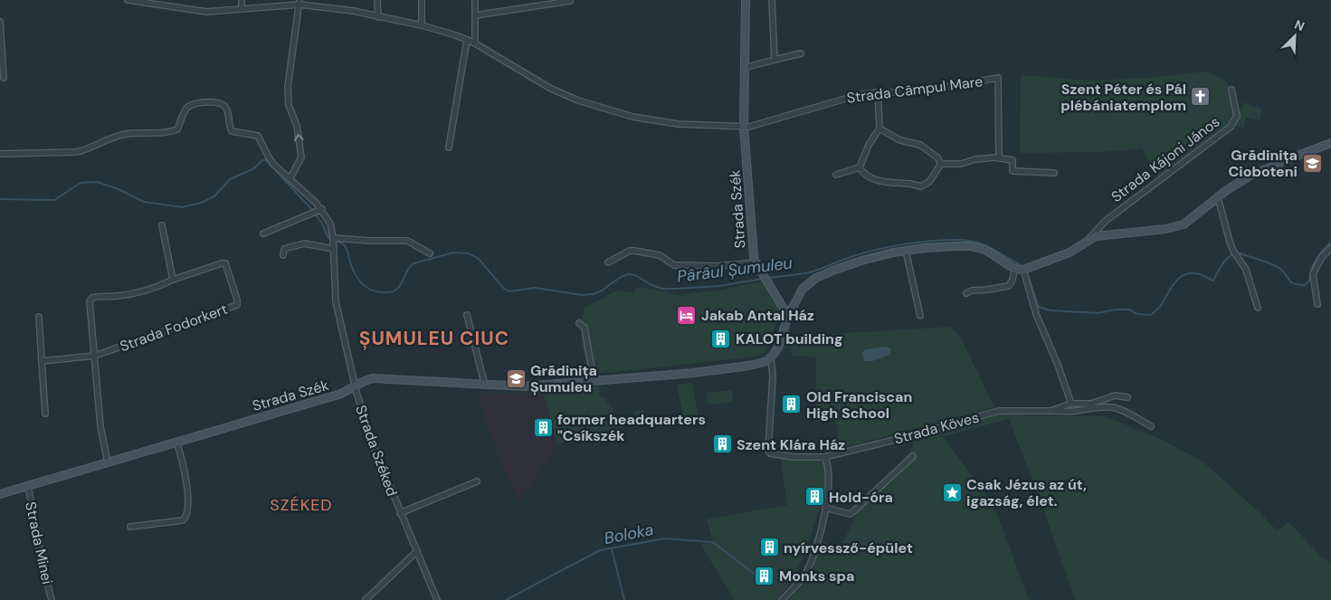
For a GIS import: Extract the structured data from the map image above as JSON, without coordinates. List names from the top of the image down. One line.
{"streets":{"street":["Strada Câmpul Mare","Strada Kájoni János","Strada Szék","Strada Fodorkert","Strada Köves","Strada Széked","Strada Minei"]},"crossings":[["Strada Câmpul Mare","Strada Szék"],["Strada Kájoni János","Strada Szék"],["Strada Szék","Strada Fodorkert"],["Strada Szék","Strada Köves"],["Strada Szék","Strada Széked"],["Strada Szék","Strada Minei"]],"districts":["ȘUMULEU CIUC","SZÉKED"],"water":["Pârâul Șumuleu","Boloka"],"places":{"church":["Szent Péter és Pál plébániatemplom"],"school or university":["Grădinița Cioboteni","Grădinița Șumuleu"],"hotel":["Jakab Antal Ház"],"building":["KALOT building","Old Franciscan High School","former headquarters \"Csíkszék","Szent Klára Ház","Hold-óra","nyírvessző-épület","Monks spa"],"place":["Csak Jézus az út, igazság, élet."]},"north":"top right"}
